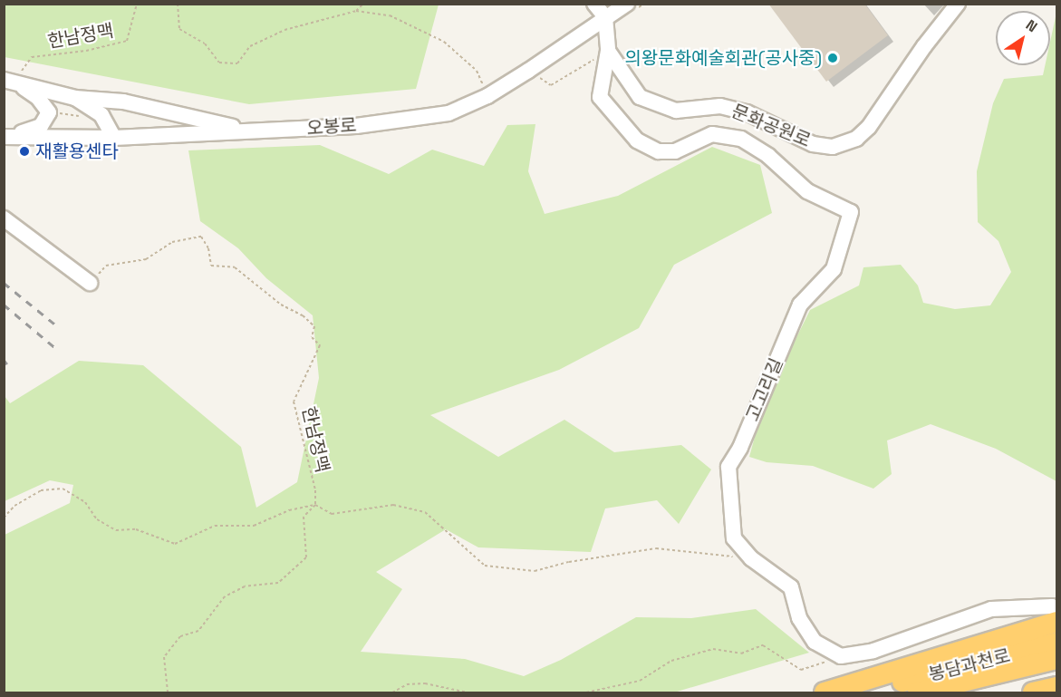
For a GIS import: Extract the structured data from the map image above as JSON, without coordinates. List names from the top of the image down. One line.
{"streets":{"highway":["봉담과천로"],"street":["문화공원로","오봉로","고고리길"],"path":["한남정맥"]},"crossings":[["문화공원로","오봉로"],["문화공원로","고고리길"]],"places":["의왕문화예술회관(공사중)","재활용센타"],"north":"top right"}
